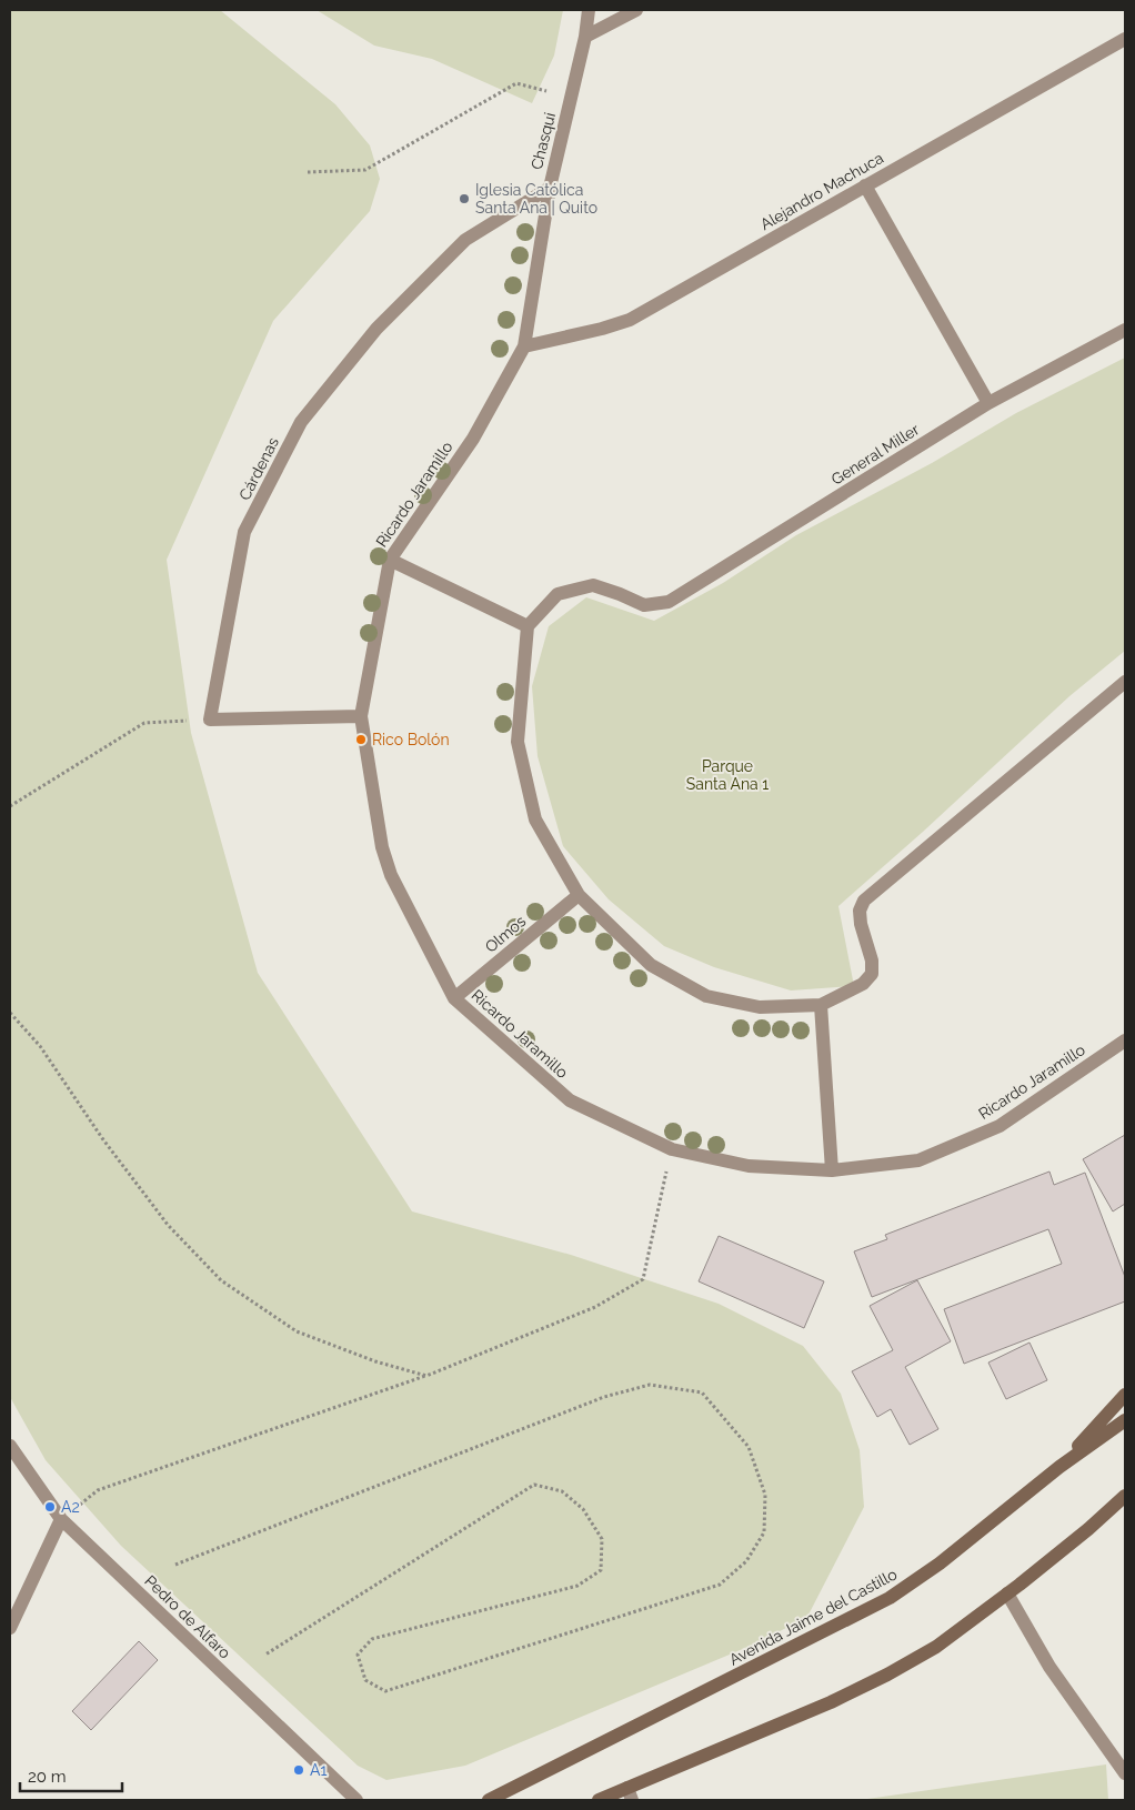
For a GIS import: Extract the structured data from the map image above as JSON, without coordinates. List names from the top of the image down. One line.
{"streets":{"main road":["Avenida Jaime del Castillo"],"street":["Chasqui","Alejandro Machuca","General Miller","Cárdenas","Ricardo Jaramillo","Olmos","Pedro de Alfaro"]},"crossings":[["Chasqui","Alejandro Machuca"],["Chasqui","Cárdenas"],["Chasqui","Ricardo Jaramillo"],["Alejandro Machuca","Ricardo Jaramillo"],["Ricardo Jaramillo","Olmos"]],"parks":["Parque Santa Ana 1"],"places":["Iglesia Católica Santa Ana | Quito","Rico Bolón","A2","A1"],"scale_bar":"20 m"}
